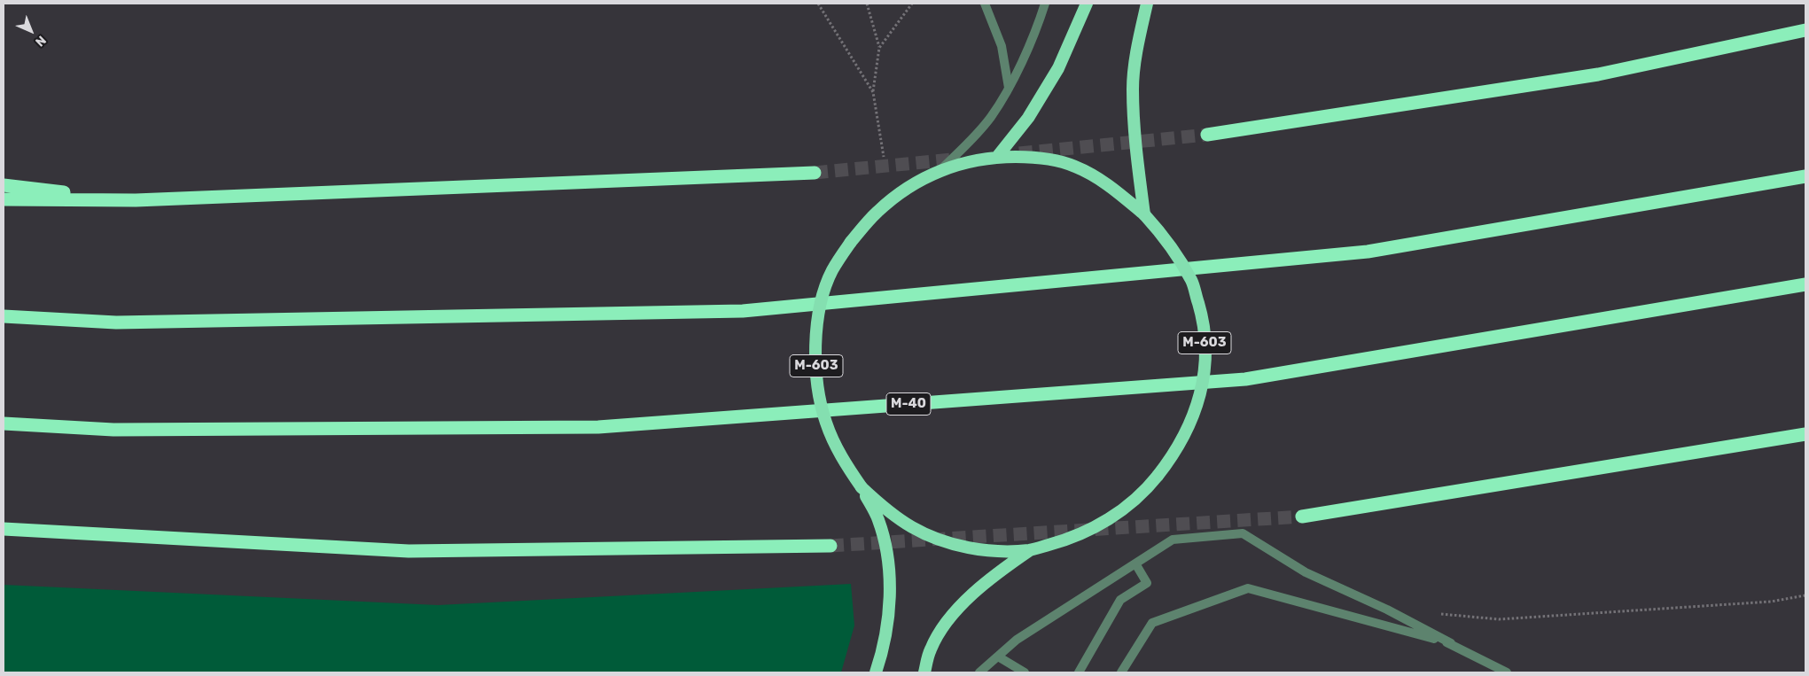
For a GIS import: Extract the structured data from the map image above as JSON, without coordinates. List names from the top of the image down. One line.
{"streets":{"highway":["M-603","M-40"]},"north":"bottom right"}
